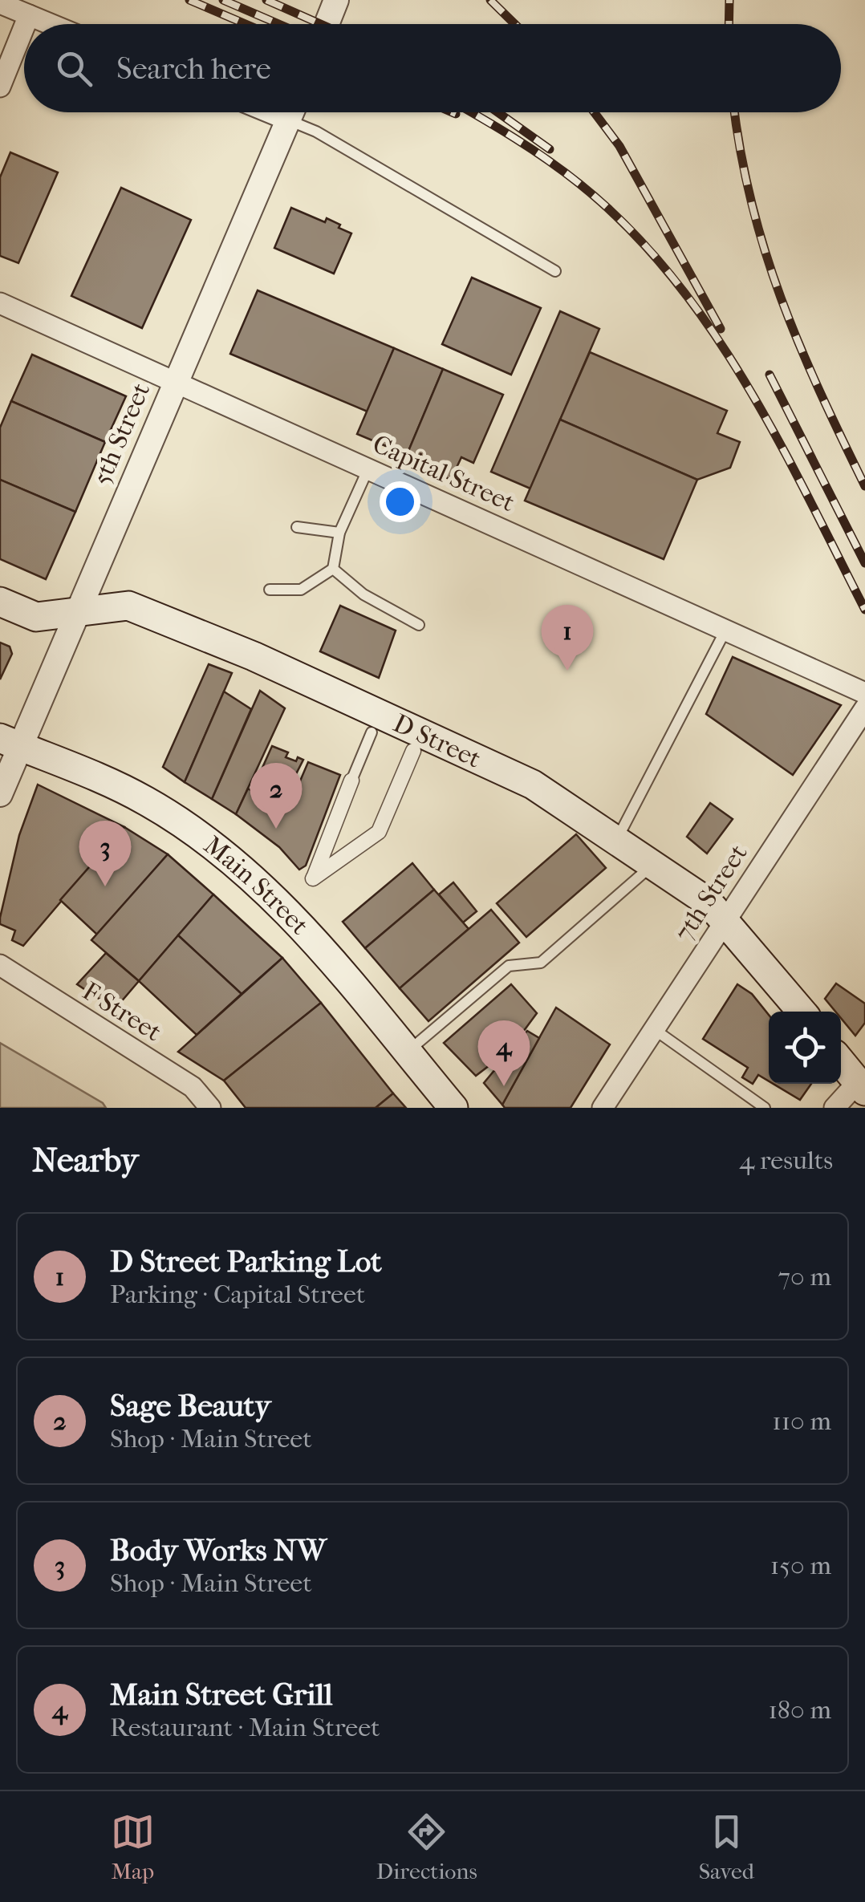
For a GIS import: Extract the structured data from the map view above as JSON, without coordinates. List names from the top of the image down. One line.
{"streets":{"main road":["D Street","Main Street"],"street":["5th Street","Capital Street","7th Street","F Street"]},"crossings":[["5th Street","Capital Street"],["5th Street","D Street"],["5th Street","Main Street"],["D Street","7th Street"]],"page":{"search":"Search here","pins":["1","2","3","4"],"heading":["Nearby","4 results"],"list":[{"mark":"1","name":"D Street Parking Lot","note":"Parking · Capital Street","value":"70 m"},{"mark":"2","name":"Sage Beauty","note":"Shop · Main Street","value":"110 m"},{"mark":"3","name":"Body Works NW","note":"Shop · Main Street","value":"150 m"},{"mark":"4","name":"Main Street Grill","note":"Restaurant · Main Street","value":"180 m"}],"nav":["Map","Directions","Saved"]}}
